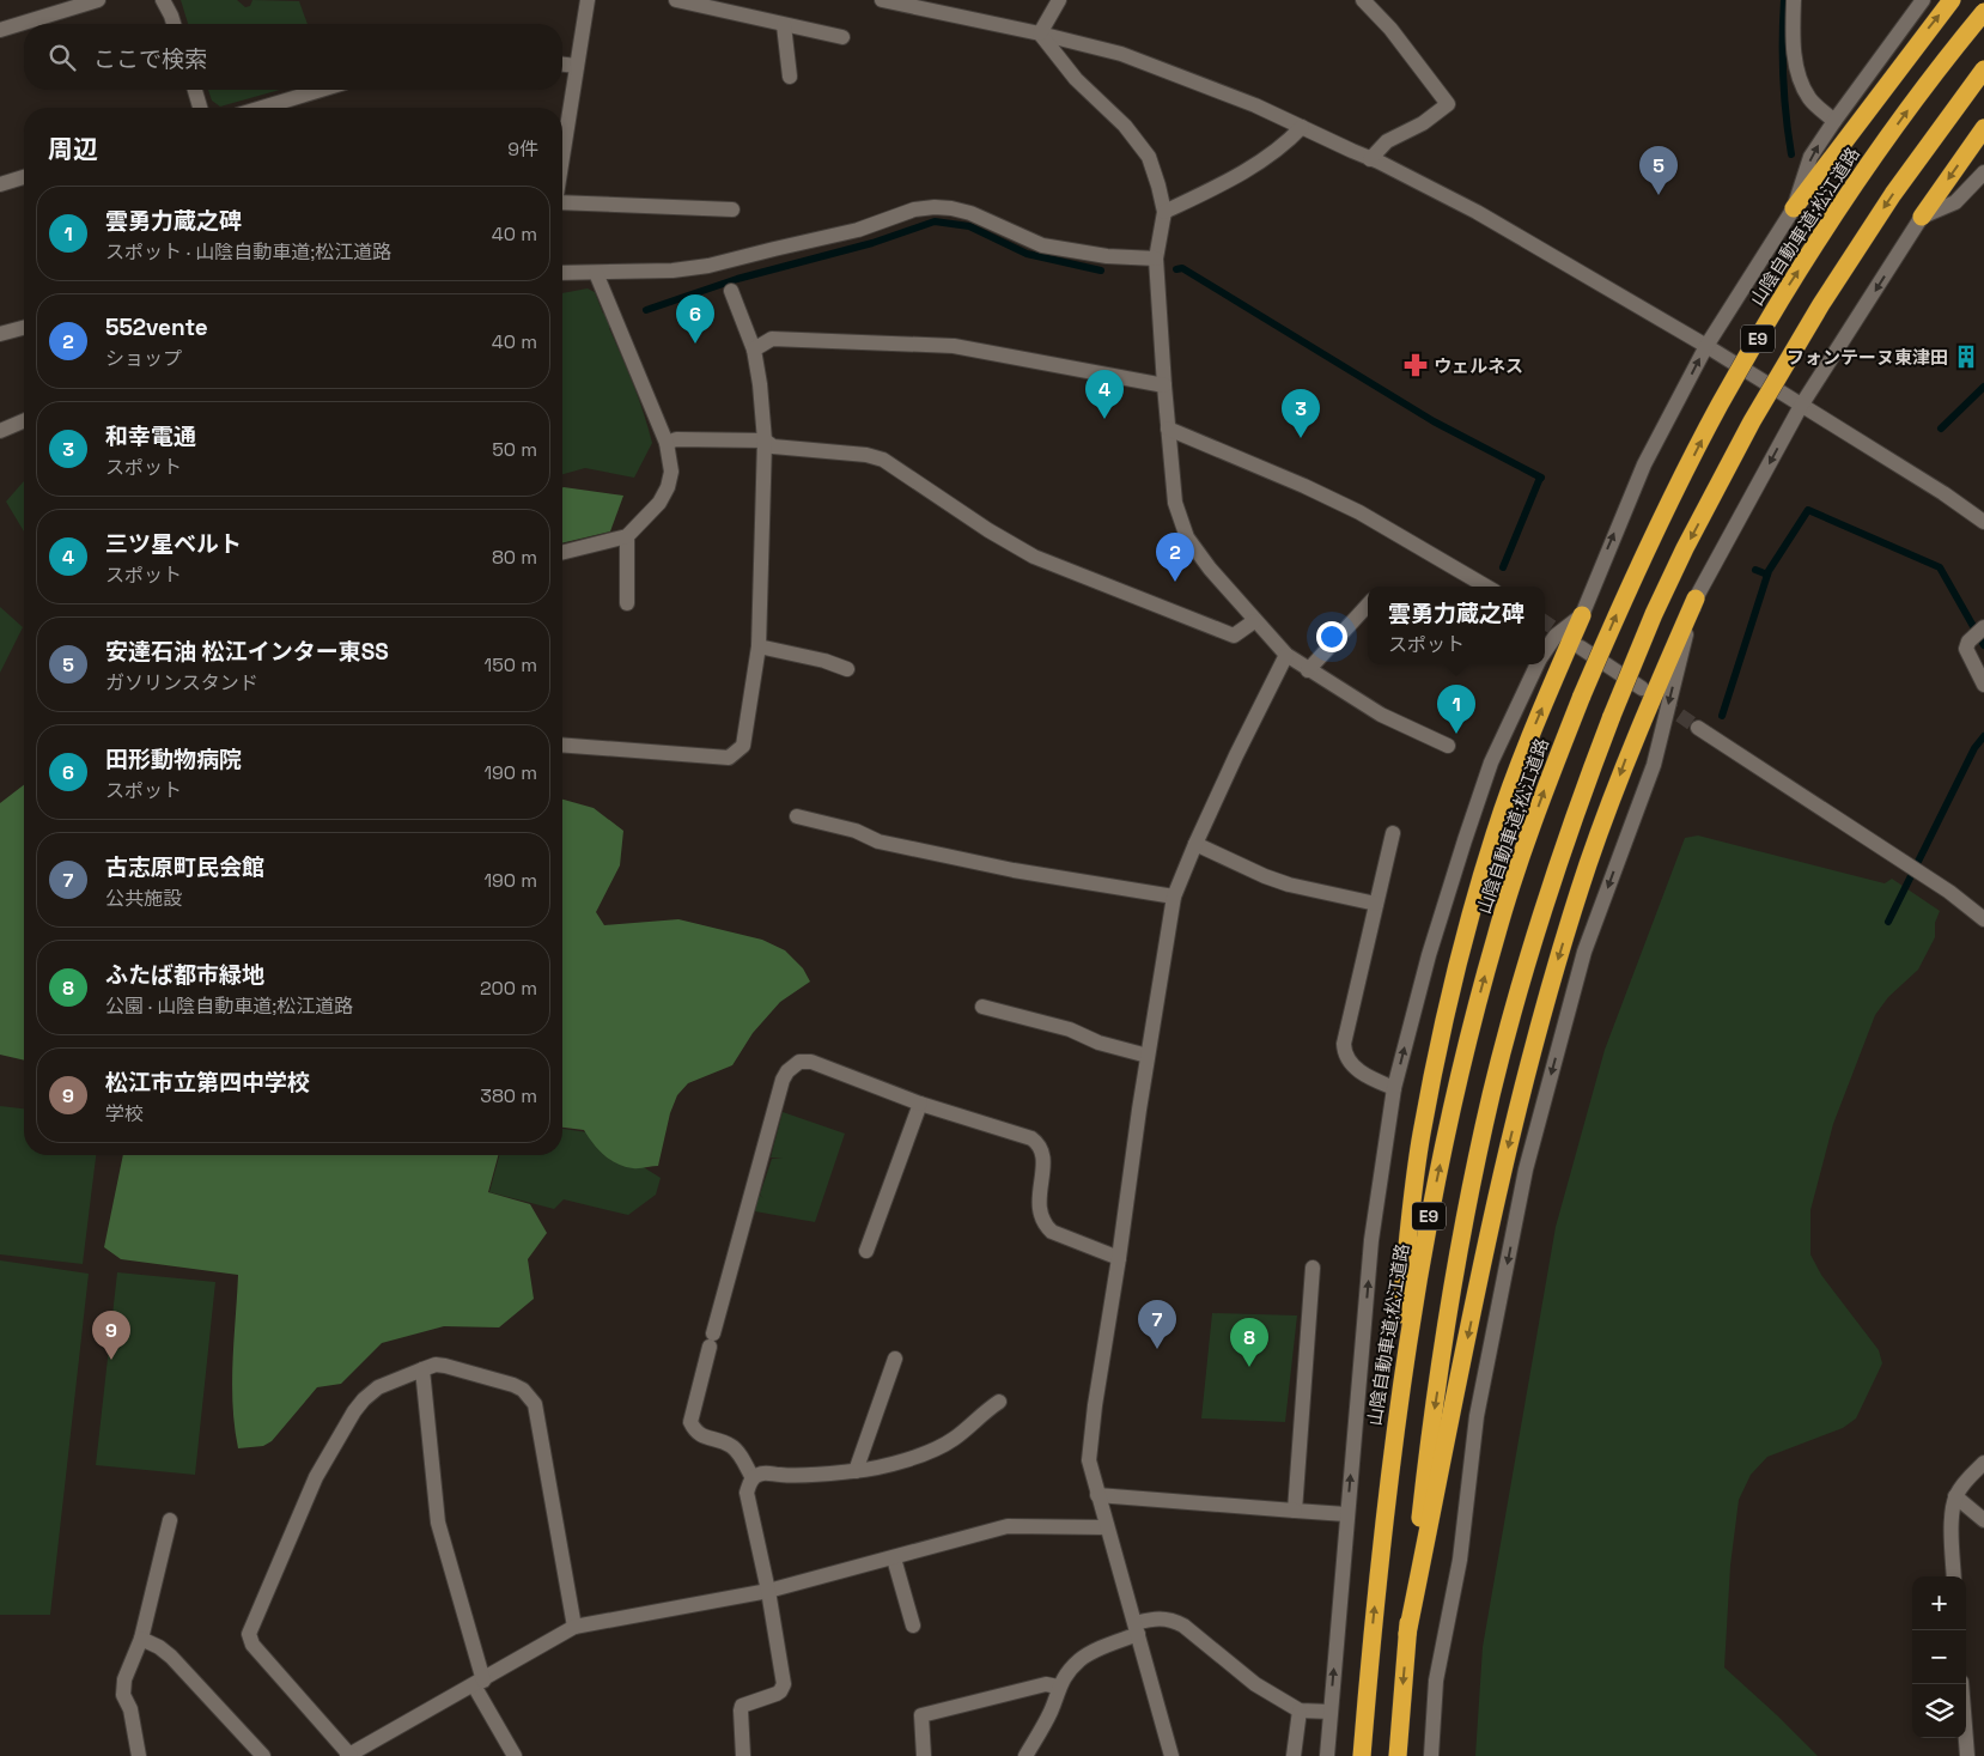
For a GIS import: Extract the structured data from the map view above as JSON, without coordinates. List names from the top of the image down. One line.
{"streets":{"highway":["山陰自動車道;松江道路","E9"]},"places":{"building":["フォンテーヌ東津田"],"pharmacy":["ウェルネス"]},"page":{"search":"ここで検索","heading":["周辺","9件"],"pins":["5","6","4","3","2","1","7","9","8"],"list":[{"mark":"1","name":"雲勇力蔵之碑","note":"スポット · 山陰自動車道;松江道路","value":"40 m"},{"mark":"2","name":"552vente","note":"ショップ","value":"40 m"},{"mark":"3","name":"和幸電通","note":"スポット","value":"50 m"},{"mark":"4","name":"三ツ星ベルト","note":"スポット","value":"80 m"},{"mark":"5","name":"安達石油 松江インター東SS","note":"ガソリンスタンド","value":"150 m"},{"mark":"6","name":"田形動物病院","note":"スポット","value":"190 m"},{"mark":"7","name":"古志原町民会館","note":"公共施設","value":"190 m"},{"mark":"8","name":"ふたば都市緑地","note":"公園 · 山陰自動車道;松江道路","value":"200 m"},{"mark":"9","name":"松江市立第四中学校","note":"学校","value":"380 m"}],"popup":["雲勇力蔵之碑","スポット"],"map_buttons":["+","−"]}}
